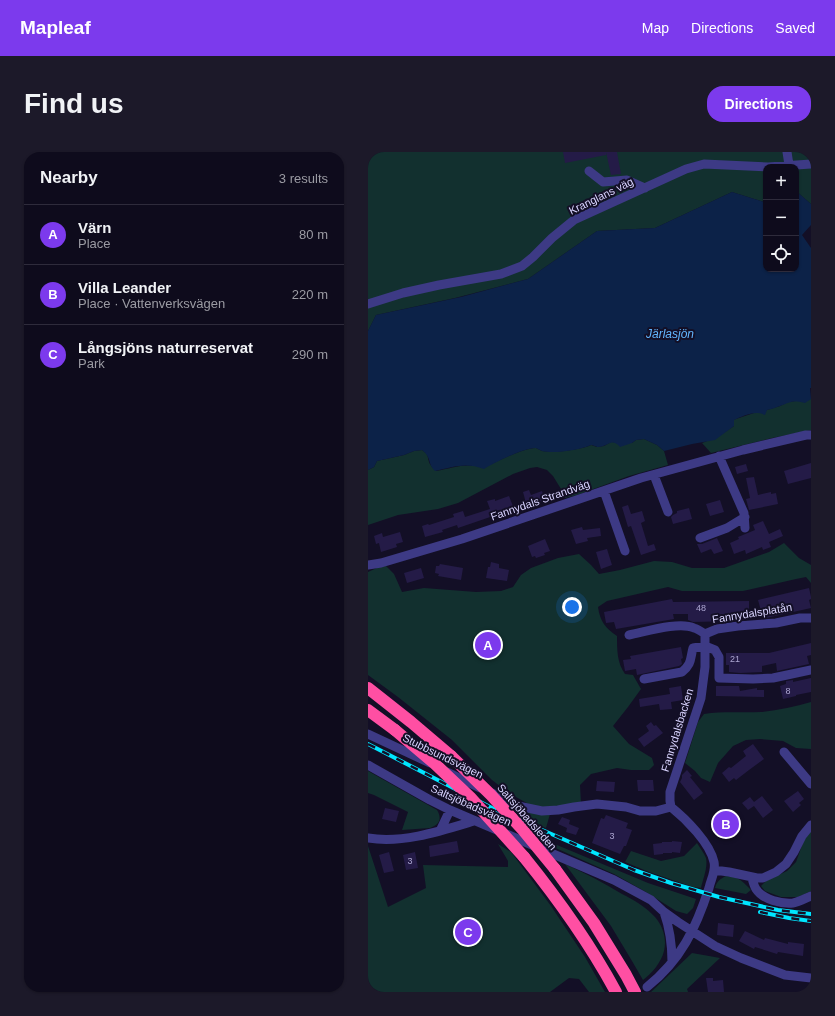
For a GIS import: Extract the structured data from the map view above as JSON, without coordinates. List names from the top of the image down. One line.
{"streets":{"highway":["Saltsjöbadsleden"],"street":["Kranglans väg","Fannydals Strandväg","Fannydalsplatån","Fannydalsbacken","Stubbsundsvägen","Saltsjöbadsvägen"]},"crossings":[["Fannydalsplatån","Fannydalsbacken"],["Fannydalsbacken","Stubbsundsvägen"]],"water":["Järlasjön"],"house_numbers":["48","21","8","3","3"],"page":{"header":"Mapleaf","nav":["Map","Directions","Saved"],"buttons":"Directions","title":"Find us","heading":["Nearby","3 results"],"map_buttons":["+","−"],"list":[{"mark":"A","name":"Värn","note":"Place","value":"80 m"},{"mark":"B","name":"Villa Leander","note":"Place · Vattenverksvägen","value":"220 m"},{"mark":"C","name":"Långsjöns naturreservat","note":"Park","value":"290 m"}],"pins":["A","B","C"]}}
